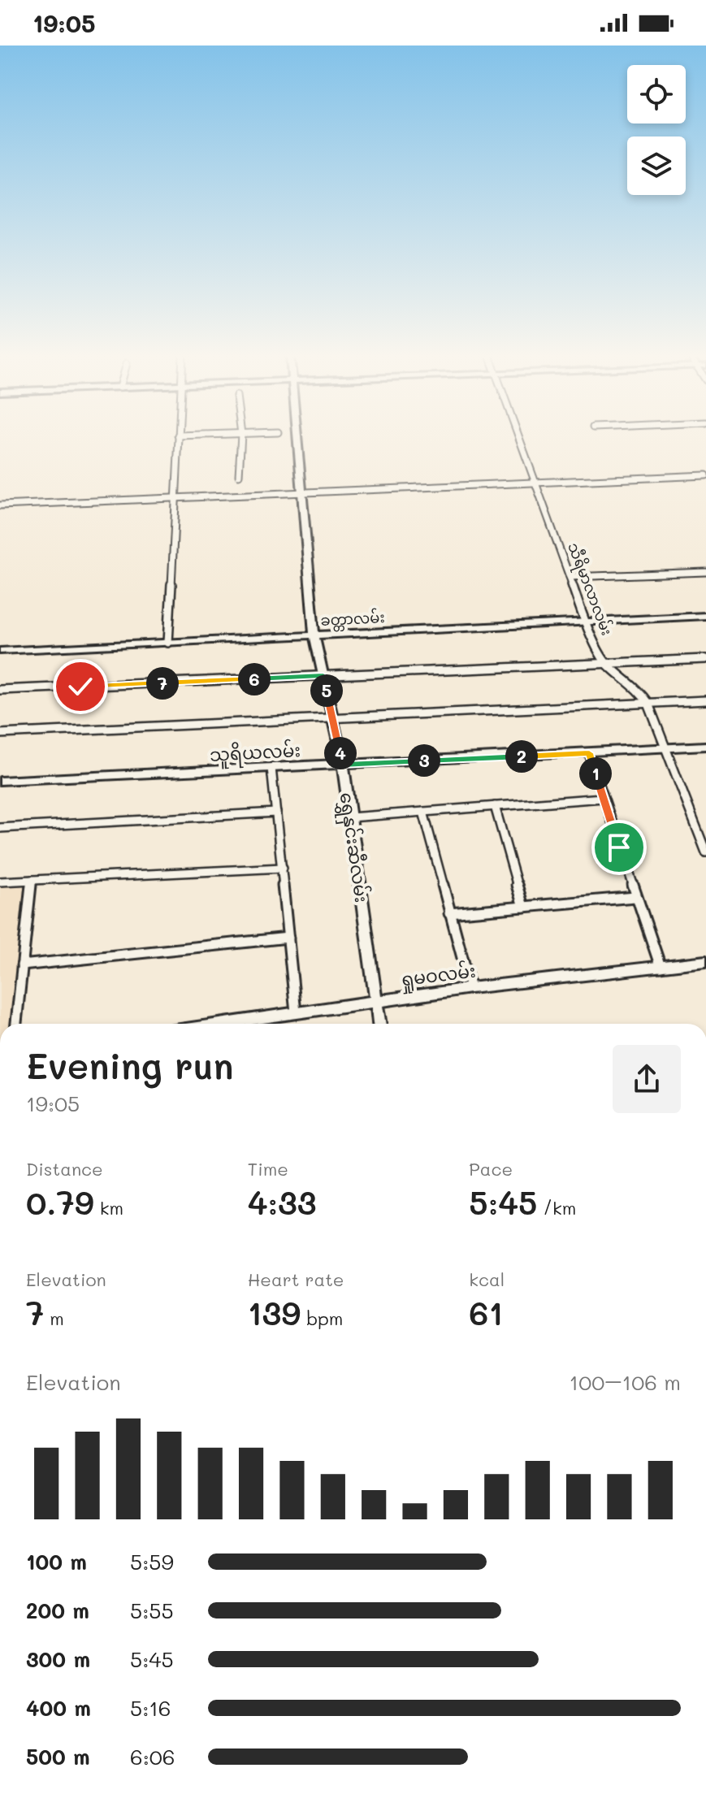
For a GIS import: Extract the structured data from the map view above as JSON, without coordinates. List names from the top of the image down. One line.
{"streets":{"street":["သီရိမာလာလမ်း","ခတ္တာလမ်း","သူရိယလမ်း","ရွှေနှင်းဆီလမ်း","ရှုမဝလမ်း"]},"crossings":[["သီရိမာလာလမ်း","ခတ္တာလမ်း"],["သီရိမာလာလမ်း","သူရိယလမ်း"],["ခတ္တာလမ်း","ရွှေနှင်းဆီလမ်း"],["သူရိယလမ်း","ရွှေနှင်းဆီလမ်း"],["ရွှေနှင်းဆီလမ်း","ရှုမဝလမ်း"]],"page":{"status":"19:05","pins":["6","7","5","4","2","3","1"],"heading":["Evening run","19:05"],"stats":[["Distance","0.79 km"],["Time","4:33"],["Pace","5:45 /km"],["Elevation","7 m"],["Heart rate","139 bpm"],["kcal","61"]],"chart":["Elevation","100–106 m"],"list":[{"name":"100 m","note":"5:59"},{"name":"200 m","note":"5:55"},{"name":"300 m","note":"5:45"},{"name":"400 m","note":"5:16"},{"name":"500 m","note":"6:06"}]}}
